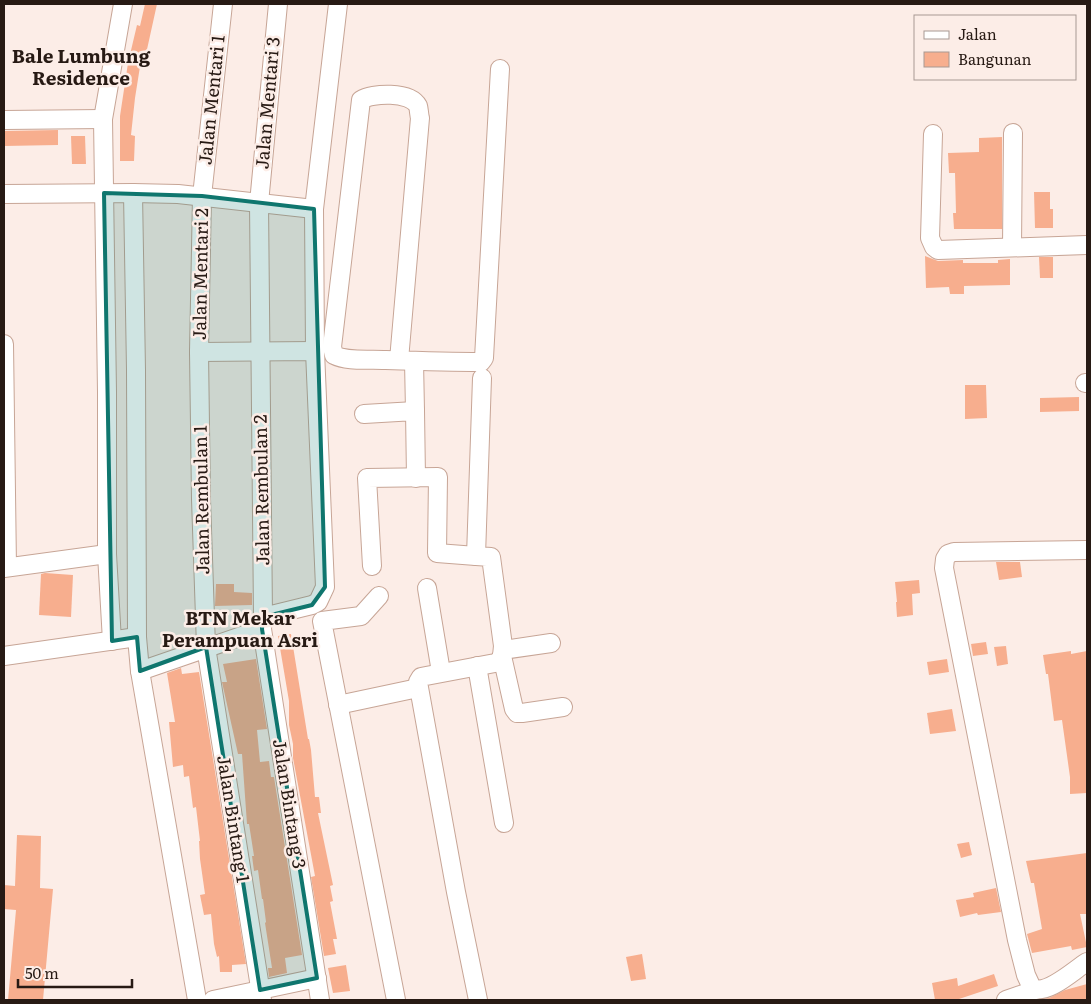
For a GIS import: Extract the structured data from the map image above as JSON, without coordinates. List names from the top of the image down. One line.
{"streets":{"street":["Jalan Mentari 1","Jalan Mentari 3","Jalan Mentari 2","Jalan Rembulan 2","Jalan Rembulan 1","Jalan Bintang 3","Jalan Bintang 1"]},"crossings":[["Jalan Mentari 1","Jalan Mentari 2"],["Jalan Mentari 3","Jalan Rembulan 2"],["Jalan Mentari 2","Jalan Rembulan 1"],["Jalan Rembulan 2","Jalan Bintang 3"],["Jalan Rembulan 1","Jalan Bintang 1"]],"districts":["Bale Lumbung Residence","BTN Mekar Perampuan Asri"],"legend":["Jalan","Bangunan"],"scale_bar":"50 m"}
